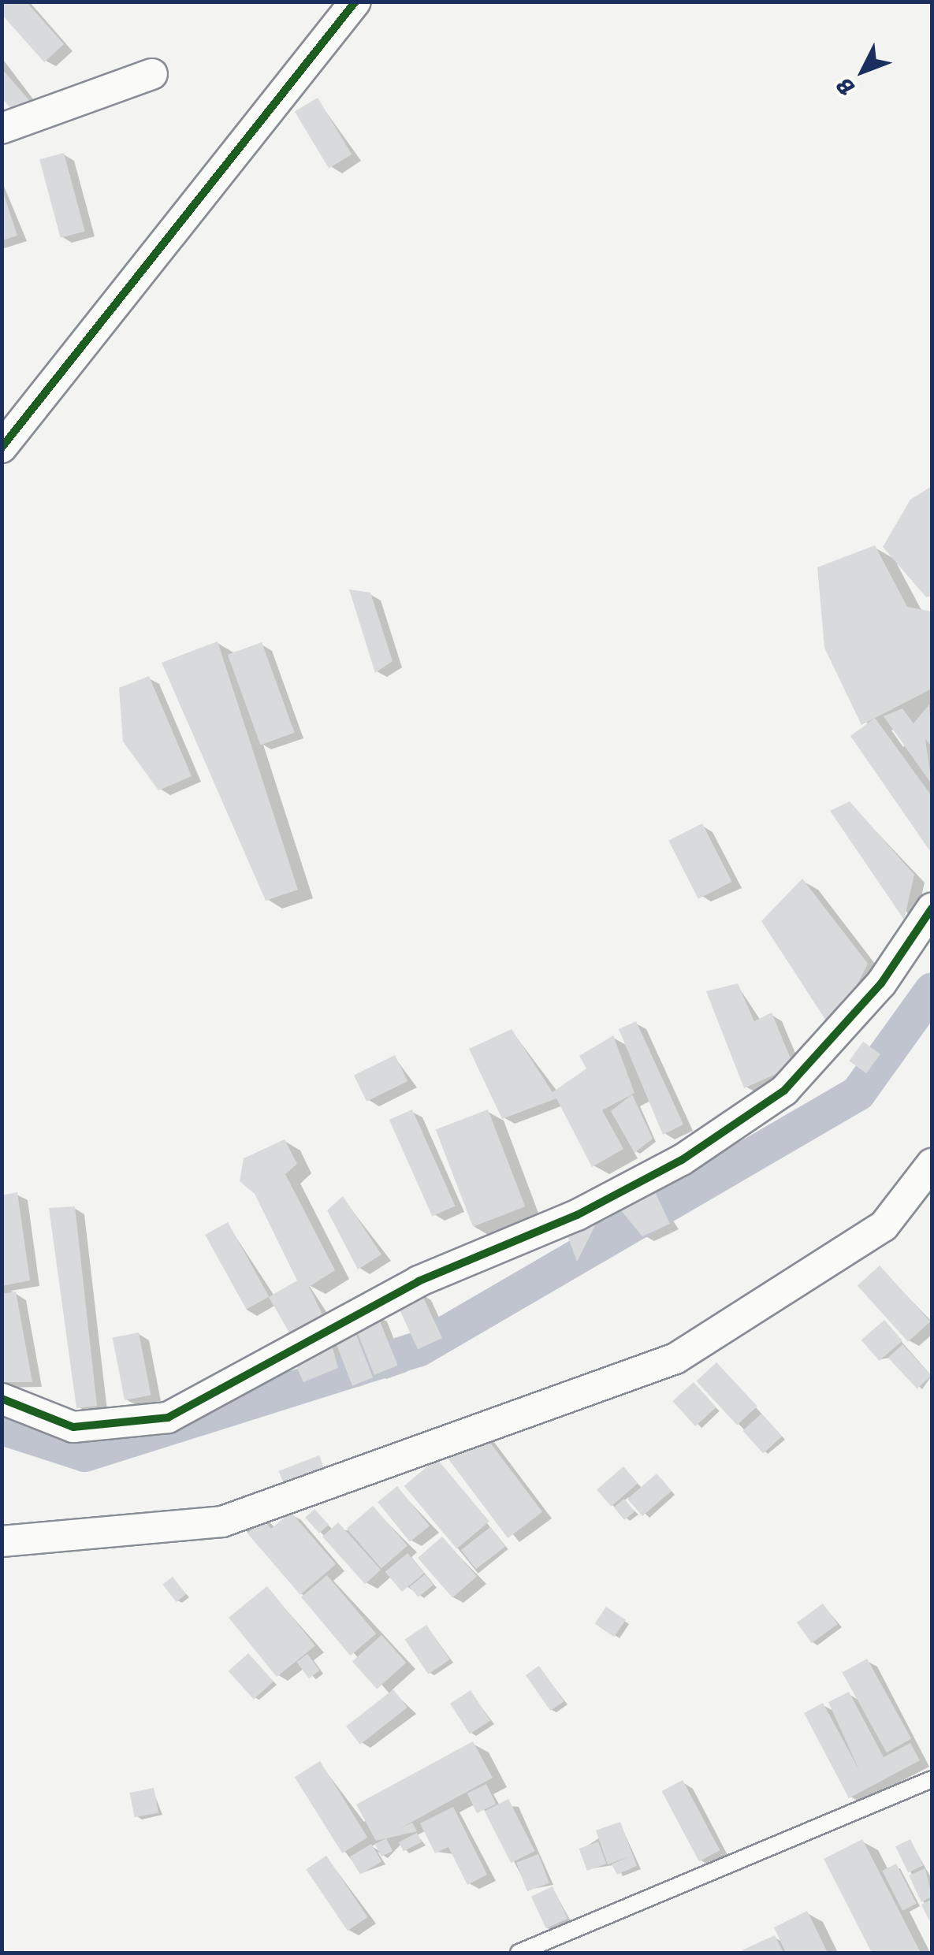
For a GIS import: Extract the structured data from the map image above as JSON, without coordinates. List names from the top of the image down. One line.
{"north":"bottom left"}
